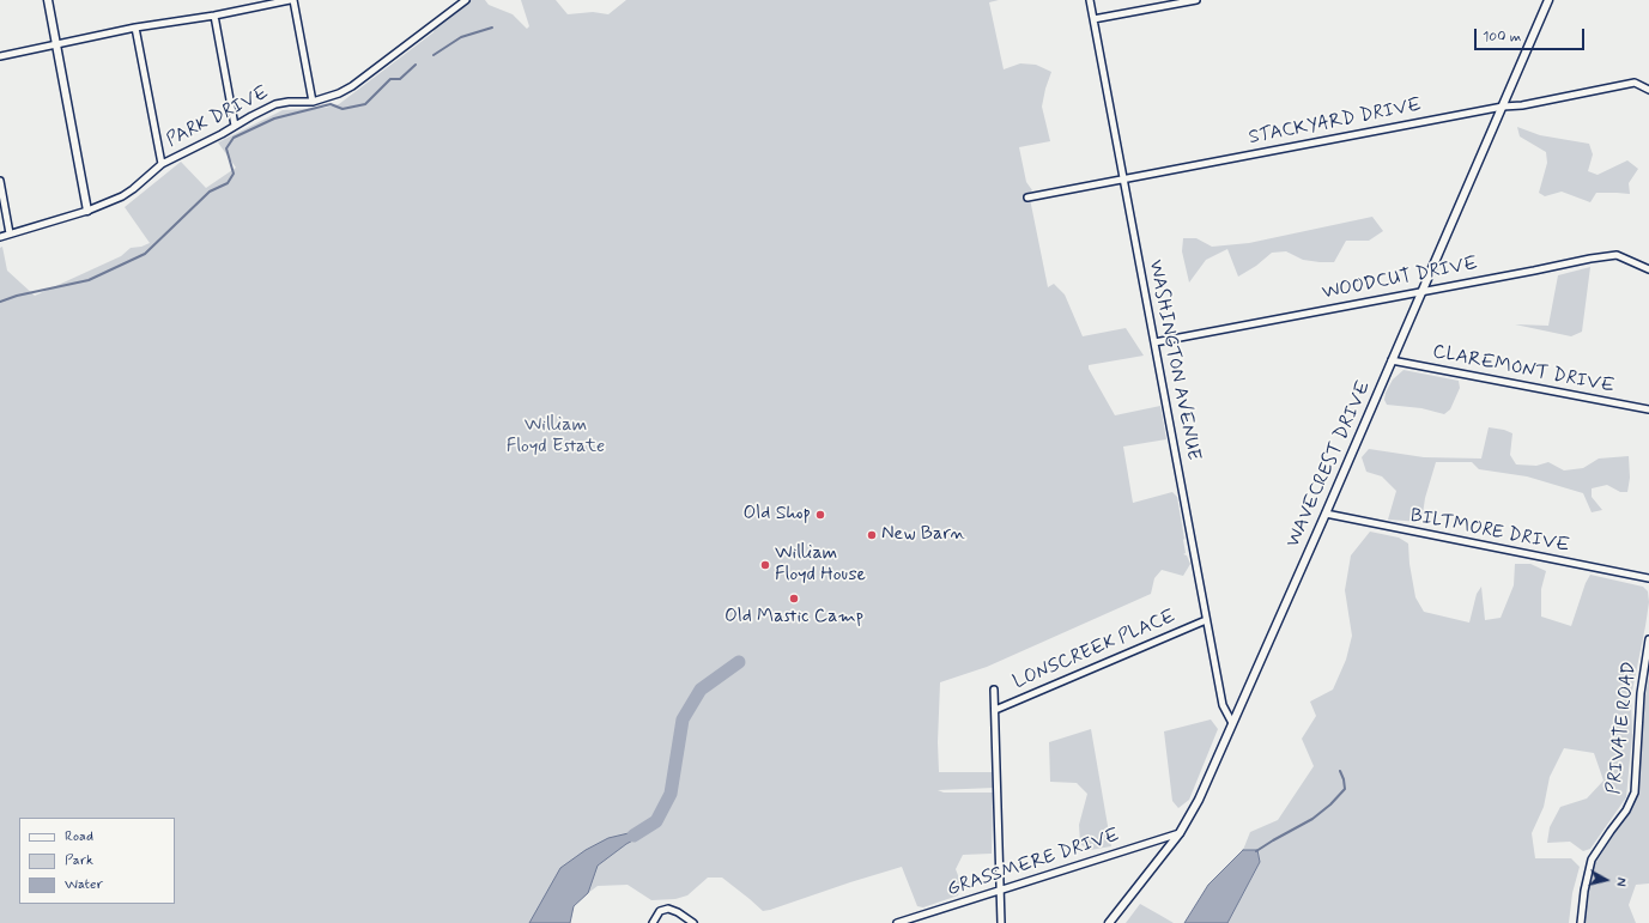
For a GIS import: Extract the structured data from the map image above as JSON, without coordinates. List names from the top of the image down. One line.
{"streets":{"street":["PARK DRIVE","STACKYARD DRIVE","WOODCUT DRIVE","WASHINGTON AVENUE","CLAREMONT DRIVE","WAVECREST DRIVE","BILTMORE DRIVE","LONSCREEK PLACE","PRIVATE ROAD","GRASSMERE DRIVE"]},"crossings":[["STACKYARD DRIVE","WASHINGTON AVENUE"],["STACKYARD DRIVE","WAVECREST DRIVE"],["WOODCUT DRIVE","WASHINGTON AVENUE"],["WOODCUT DRIVE","WAVECREST DRIVE"],["WASHINGTON AVENUE","WAVECREST DRIVE"],["WASHINGTON AVENUE","LONSCREEK PLACE"],["CLAREMONT DRIVE","WAVECREST DRIVE"],["WAVECREST DRIVE","BILTMORE DRIVE"],["WAVECREST DRIVE","GRASSMERE DRIVE"]],"parks":["William Floyd Estate"],"places":["Old Shop","New Barn","William Floyd House","Old Mastic Camp"],"legend":["Road","Park","Water"],"scale_bar":"100 m","north":"right"}
